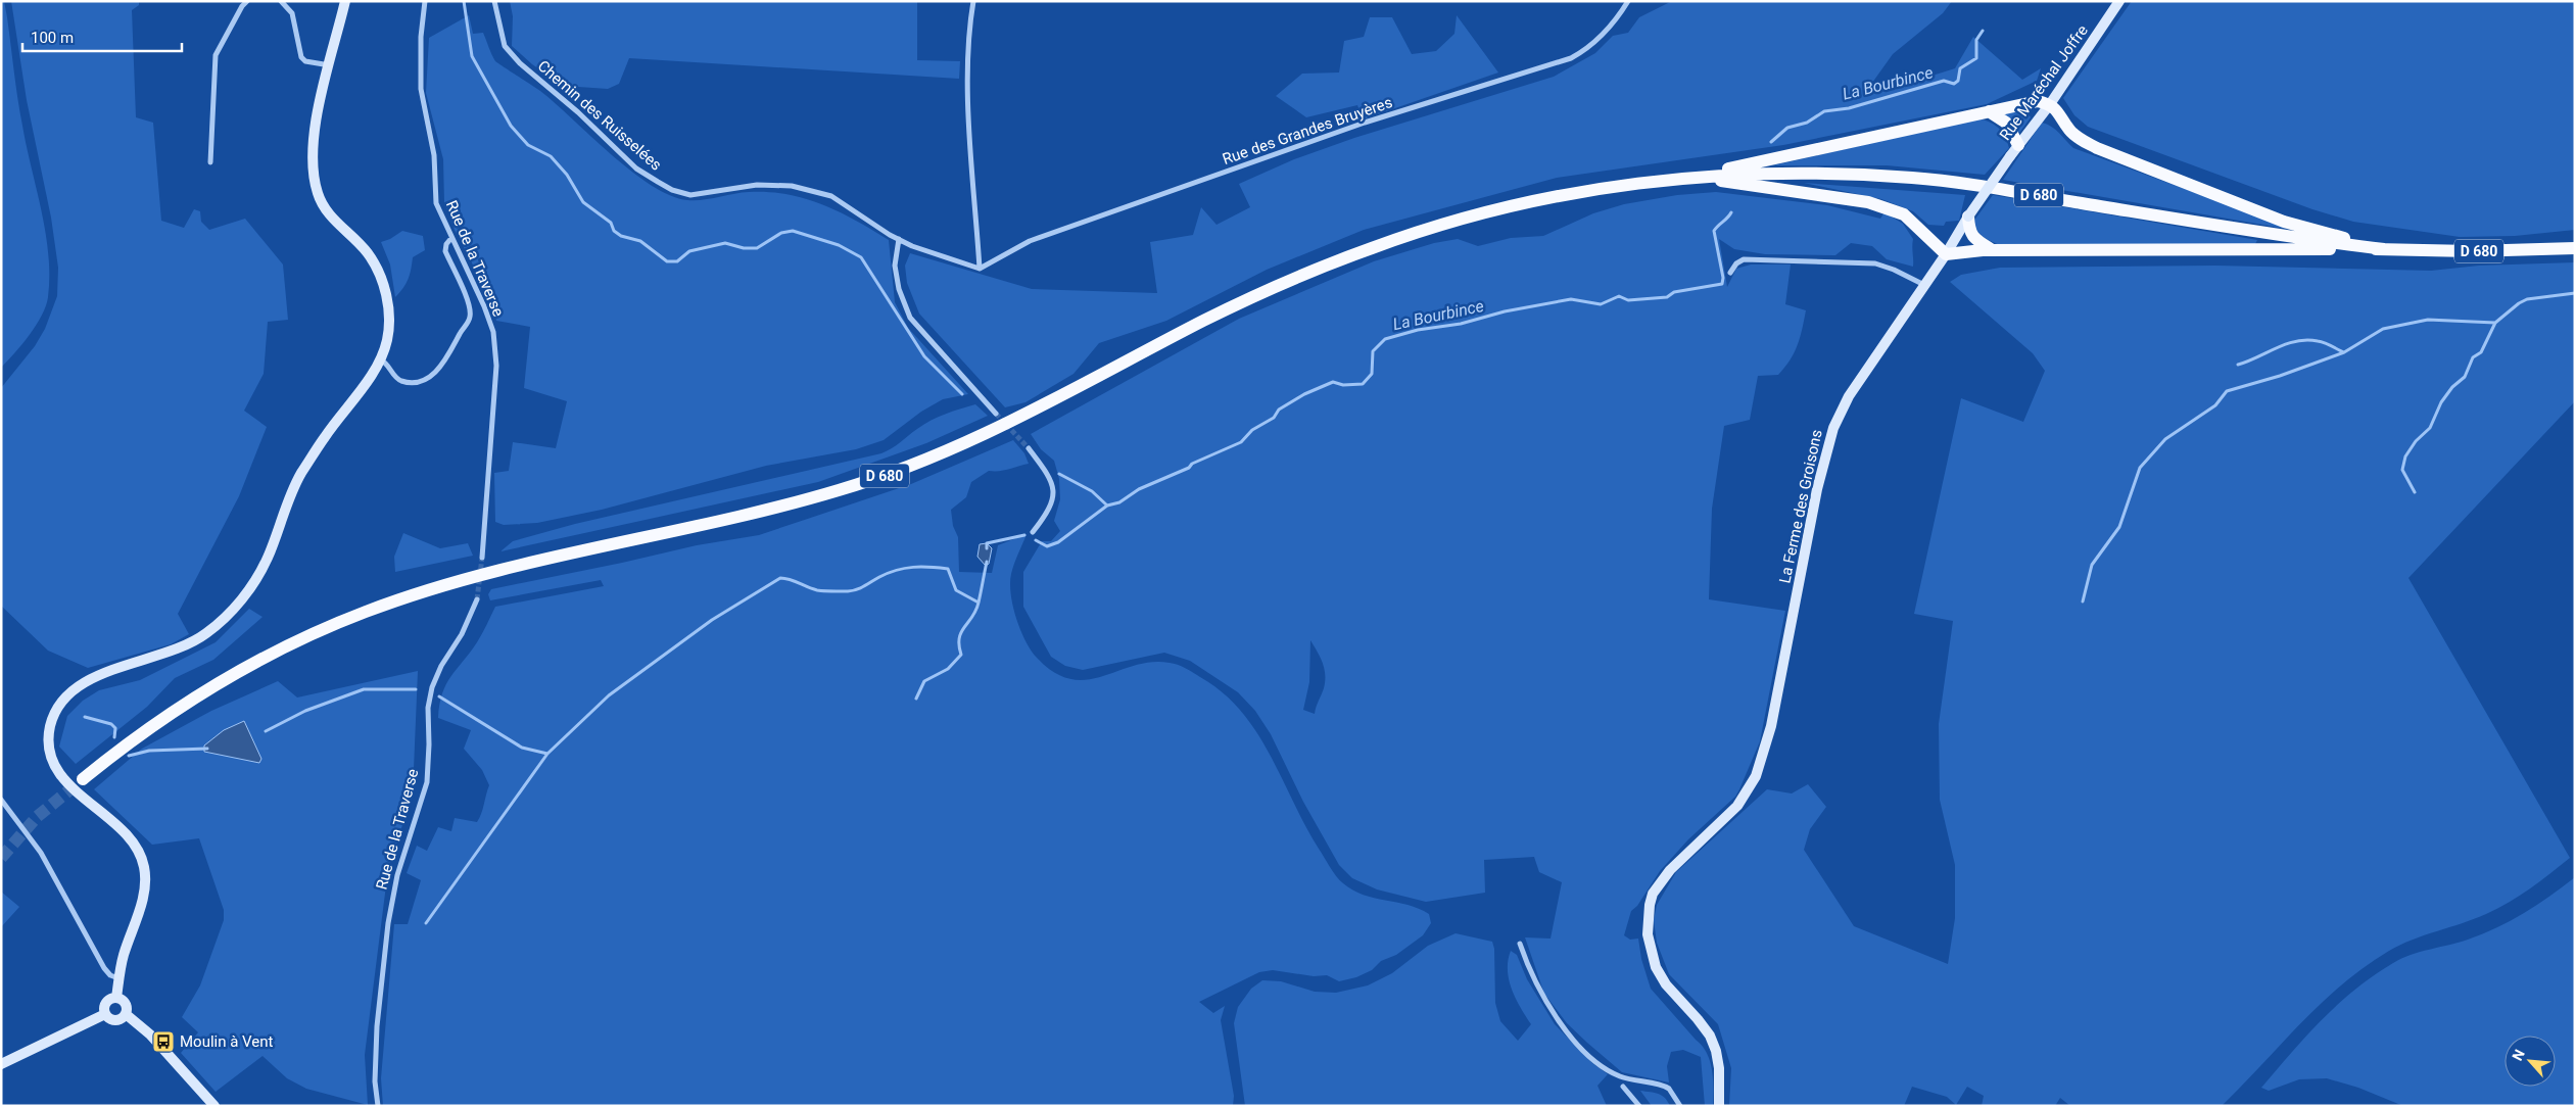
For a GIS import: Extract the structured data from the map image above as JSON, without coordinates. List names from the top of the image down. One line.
{"streets":{"main road":["Rue Maréchal Joffre","D 680","La Ferme des Groisons"],"street":["Chemin des Ruisselées","Rue des Grandes Bruyères","Rue de la Traverse"]},"crossings":[["Rue Maréchal Joffre","La Ferme des Groisons"],["Chemin des Ruisselées","Rue des Grandes Bruyères"]],"water":["La Bourbince"],"places":{"bus stop":["Moulin à Vent"]},"scale_bar":"100 m","north":"top left"}
